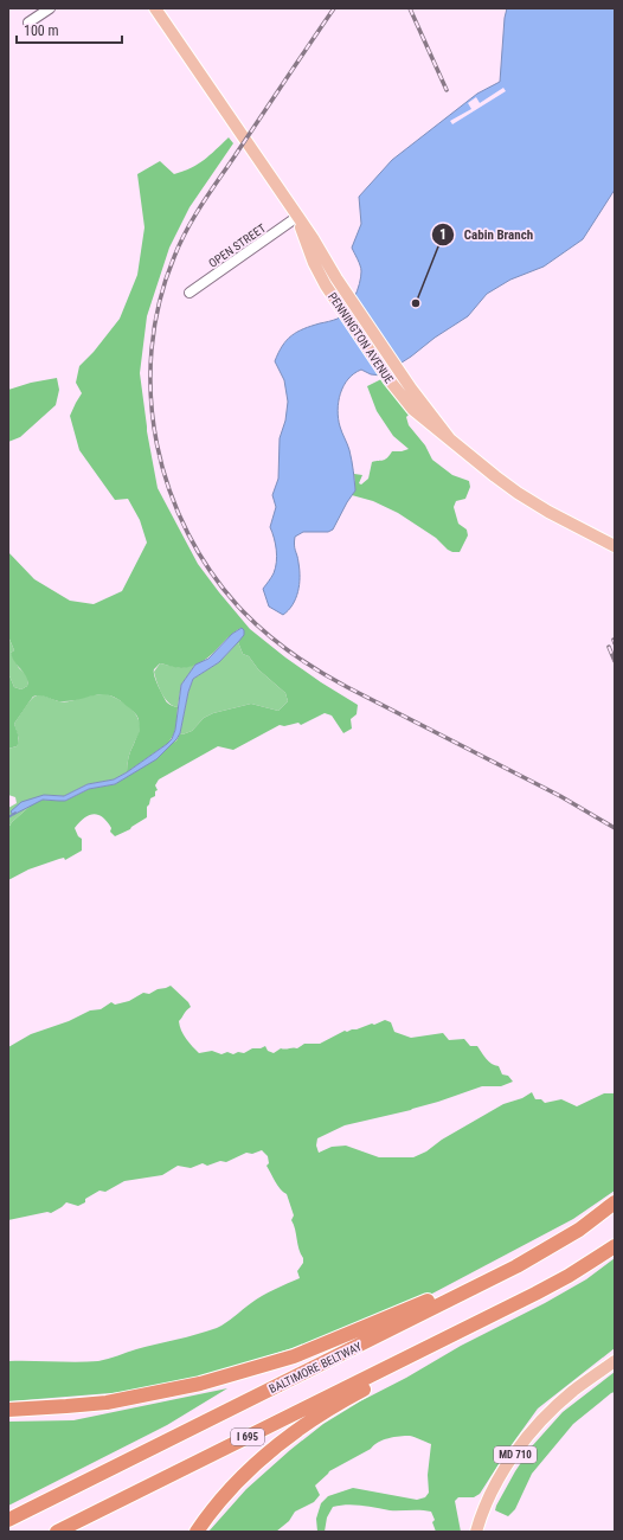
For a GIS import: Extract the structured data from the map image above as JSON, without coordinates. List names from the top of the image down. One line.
{"streets":{"highway":["BALTIMORE BELTWAY","I 695"],"main road":["PENNINGTON AVENUE","MD 710"],"street":["OPEN STREET"]},"crossings":[["OPEN STREET","PENNINGTON AVENUE"]],"places":["Cabin Branch"],"scale_bar":"100 m"}
